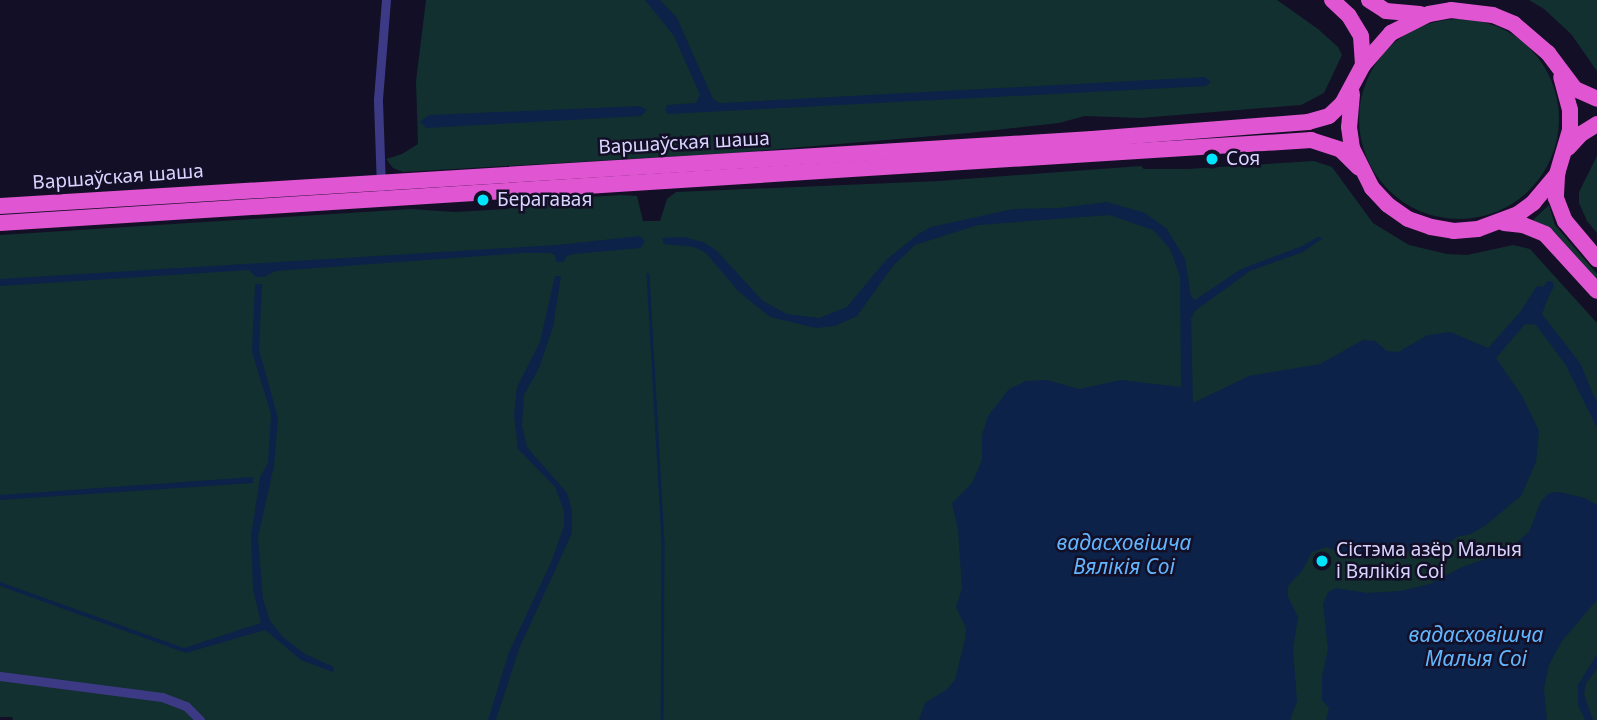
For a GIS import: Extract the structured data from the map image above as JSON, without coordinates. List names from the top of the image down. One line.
{"streets":{"highway":["Варшаўская шаша"]},"water":["вадасховішча Вялікія Соі","вадасховішча Малыя Соі"],"places":["Соя","Берагавая","Сістэма азёр Малыя і Вялікія Соі"]}
